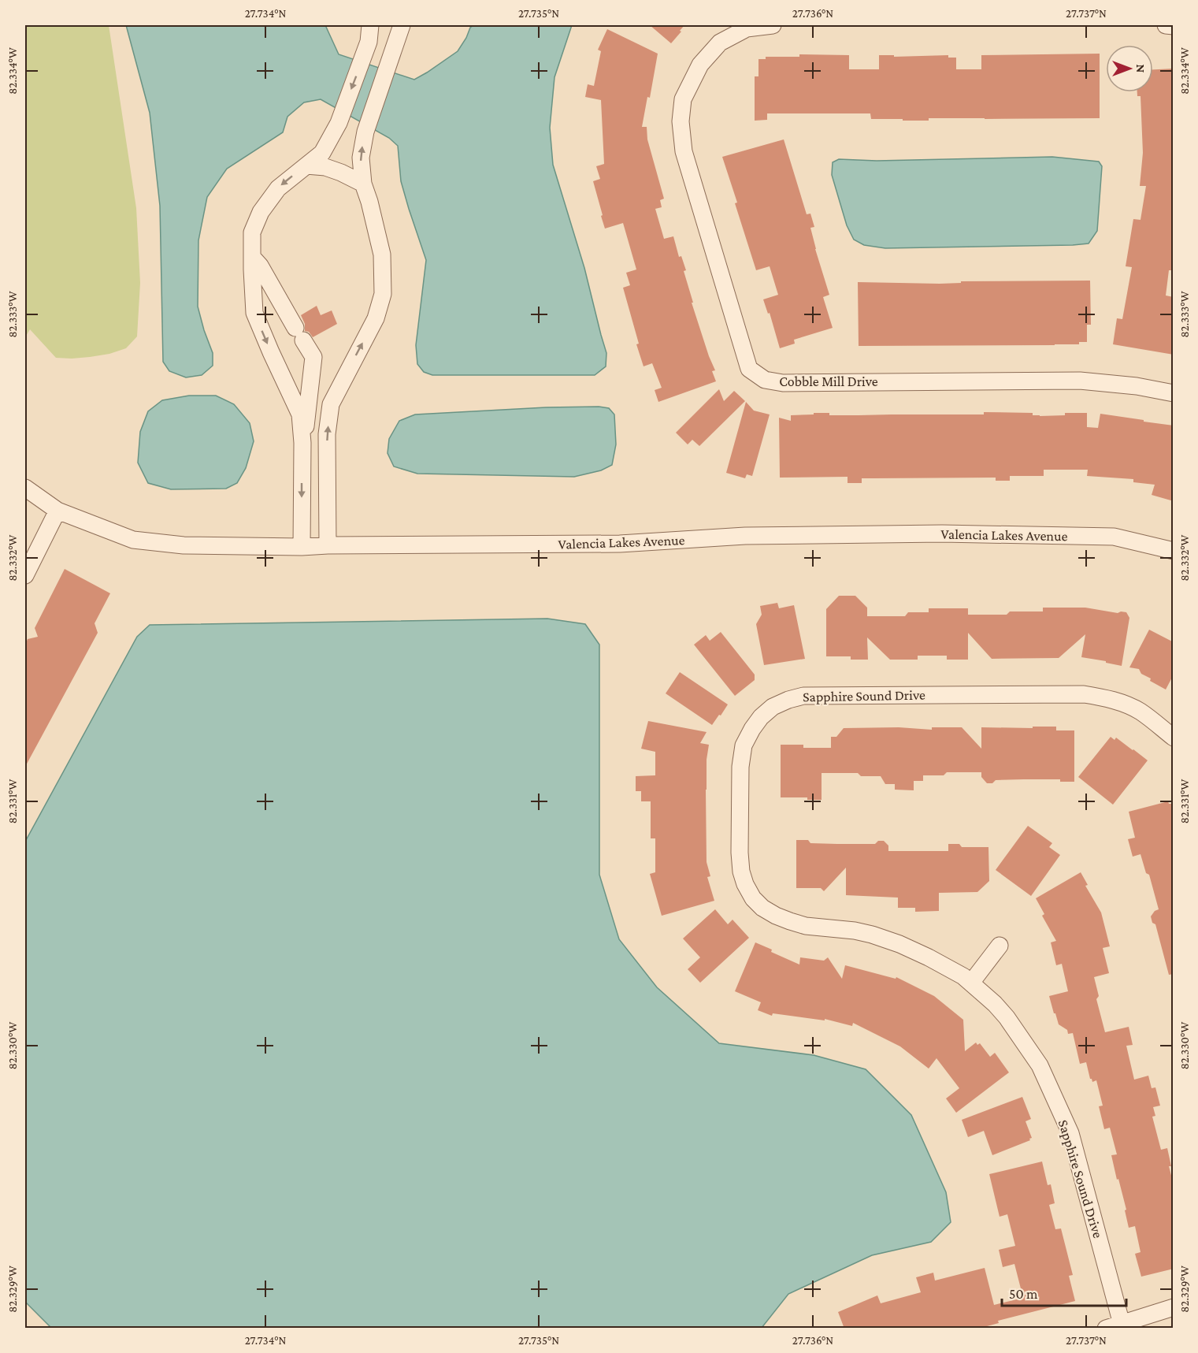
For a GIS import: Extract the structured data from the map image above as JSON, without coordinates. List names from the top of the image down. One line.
{"streets":{"street":["Cobble Mill Drive","Valencia Lakes Avenue","Sapphire Sound Drive"]},"scale_bar":"50 m","north":"right","coordinates":["27.734°N","27.735°N","27.736°N","27.737°N","82.334°W","82.333°W","82.332°W","82.331°W","82.330°W","82.329°W"]}
